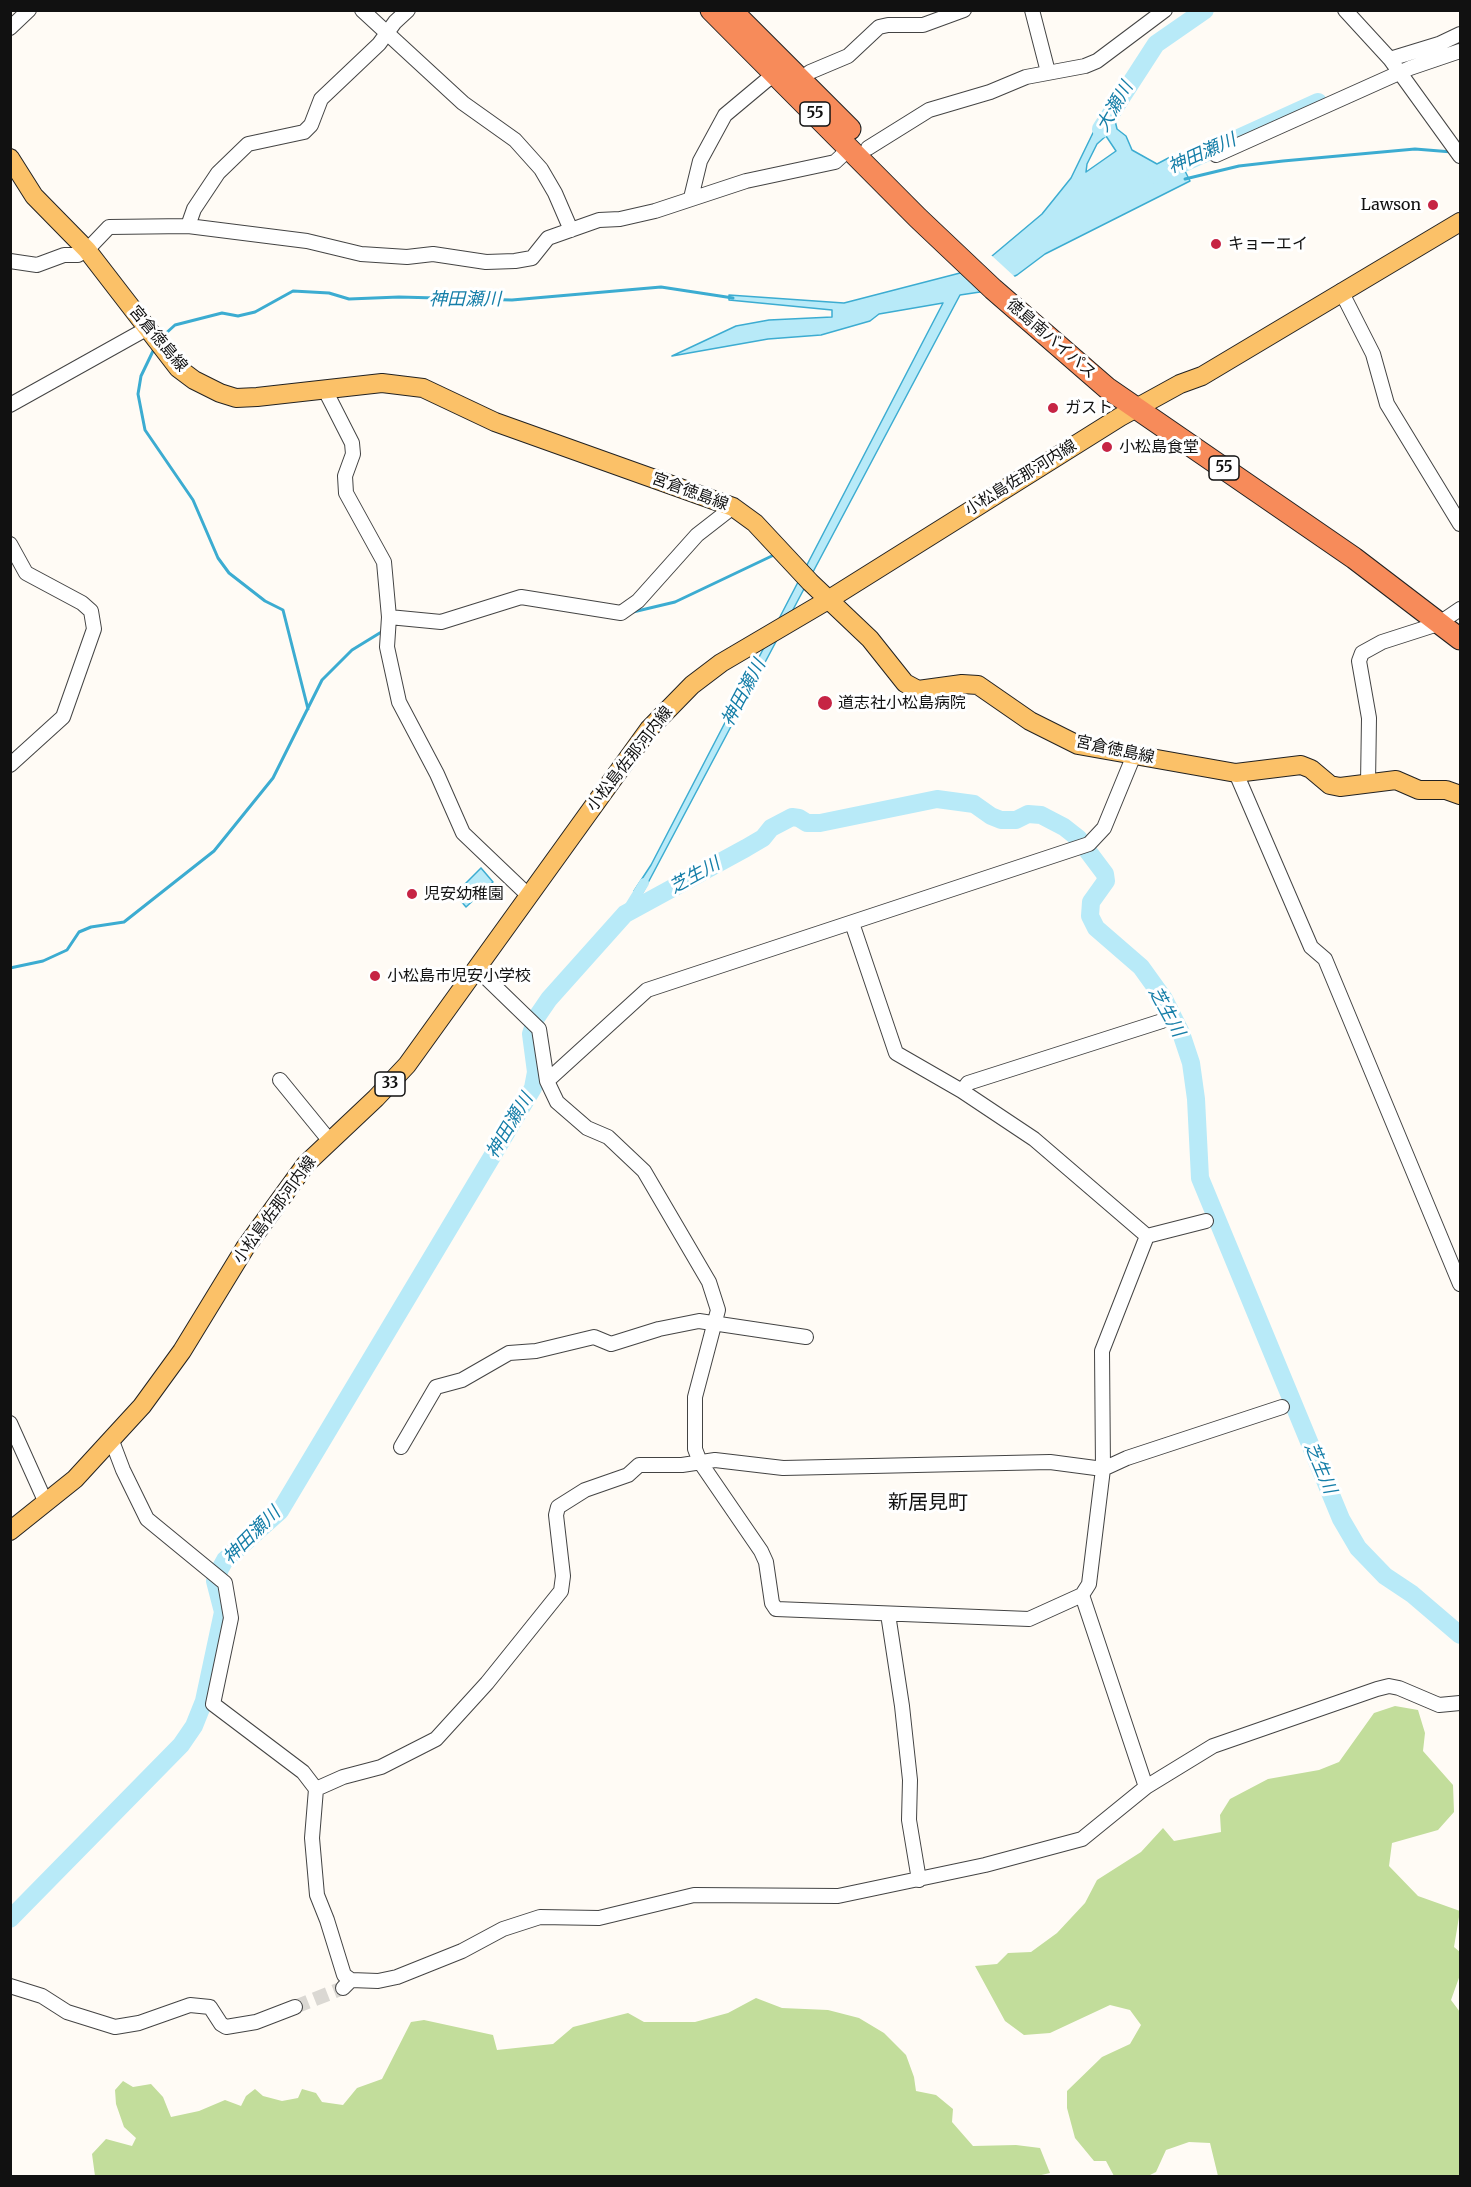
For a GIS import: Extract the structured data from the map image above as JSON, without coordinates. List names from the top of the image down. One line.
{"streets":{"highway":["55","徳島南バイパス"],"main road":["宮倉徳島線","小松島佐那河内線","33"]},"crossings":[["宮倉徳島線","小松島佐那河内線"],["徳島南バイパス","小松島佐那河内線"]],"districts":["新居見町"],"water":["大瀬川","神田瀬川","芝生川"],"places":["Lawson","キョーエイ","ガスト","小松島食堂","道志社小松島病院","児安幼稚園","小松島市児安小学校"]}
